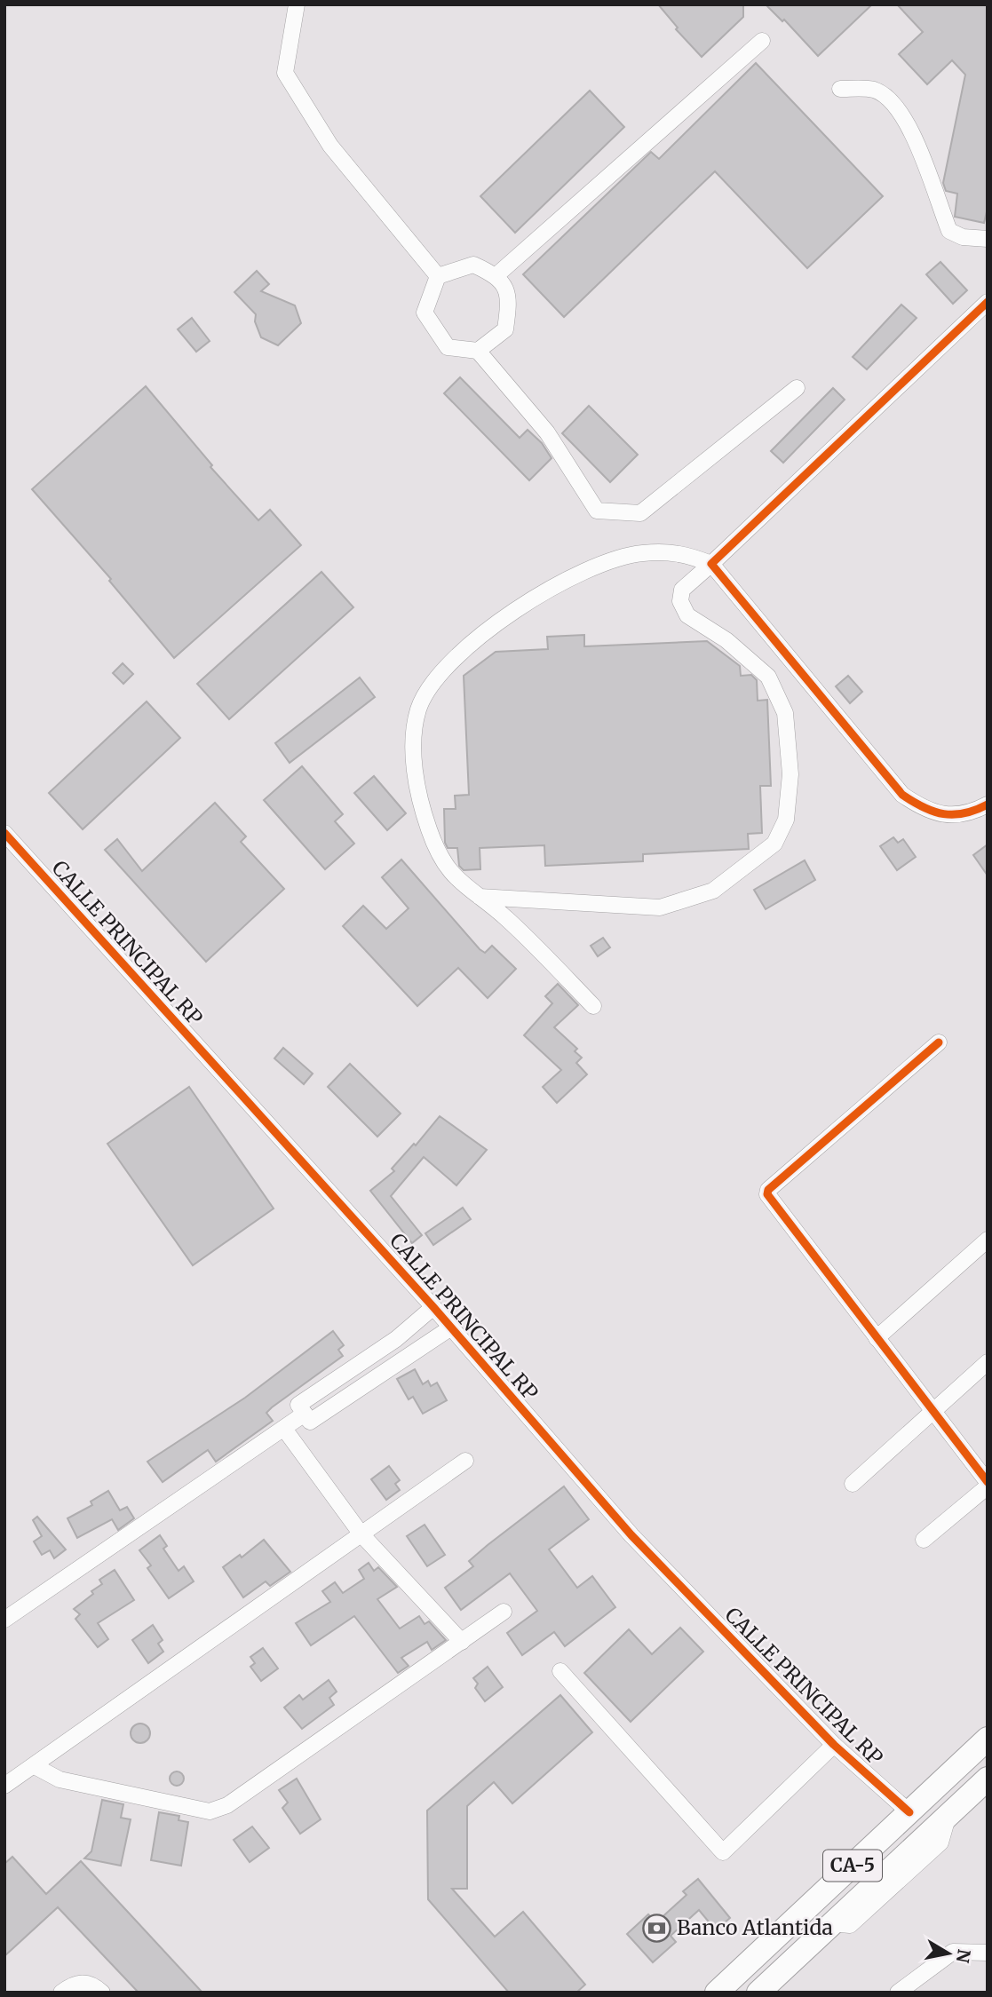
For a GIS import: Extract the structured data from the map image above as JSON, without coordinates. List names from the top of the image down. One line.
{"streets":{"highway":["CA-5"],"street":["CALLE PRINCIPAL RP"]},"crossings":[["CALLE PRINCIPAL RP","CA-5"]],"places":{"bank":["Banco Atlantida"]},"north":"right"}
